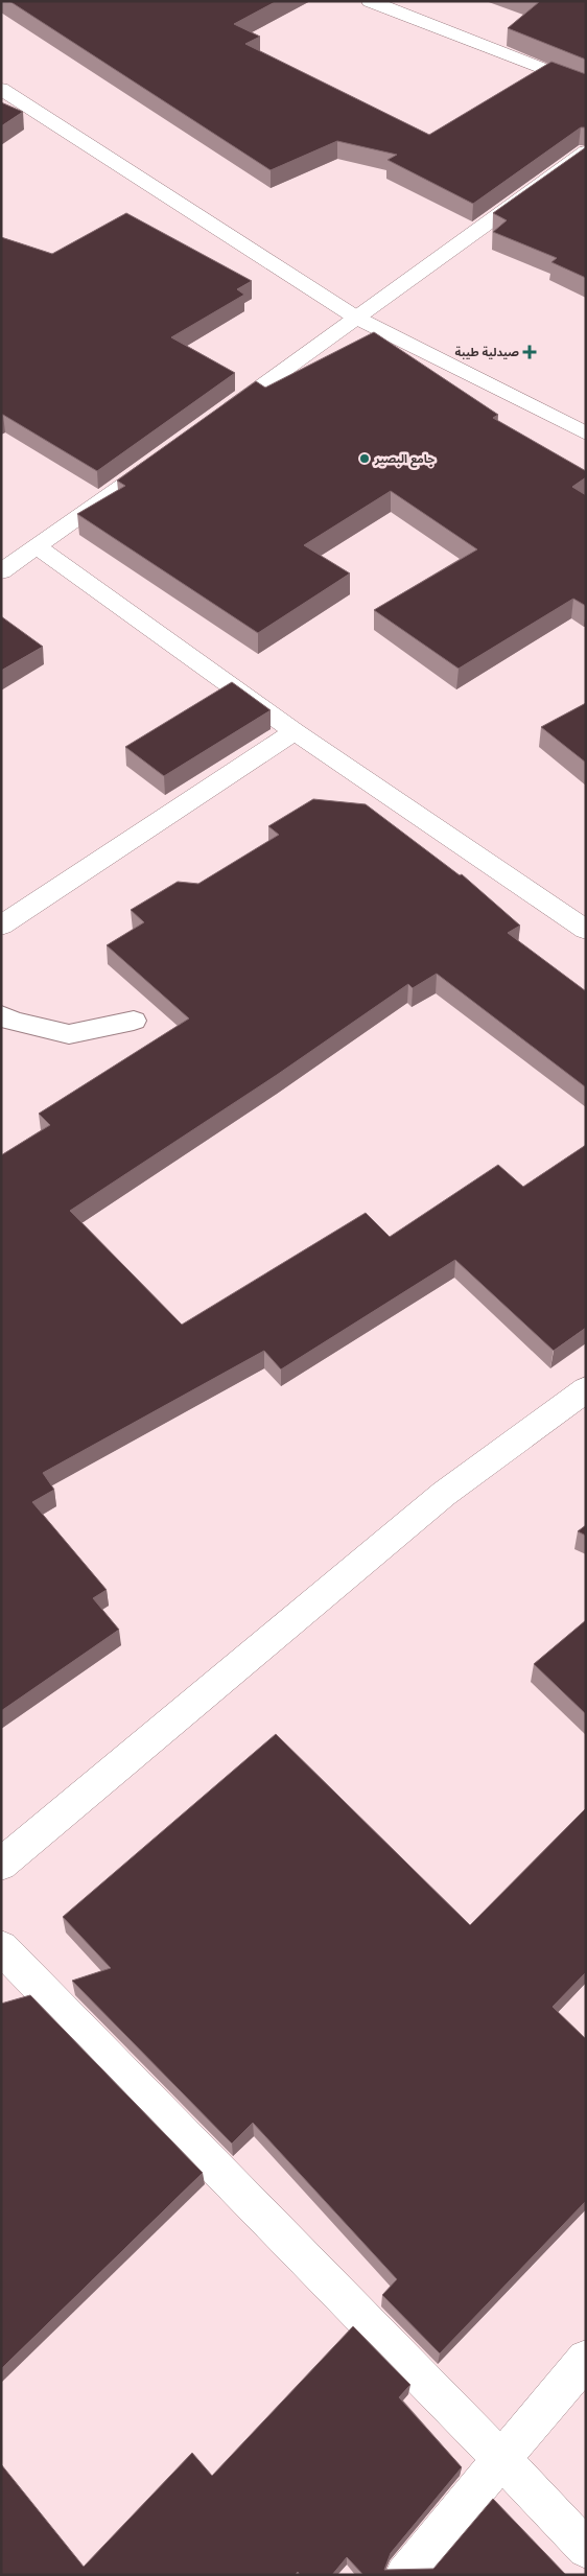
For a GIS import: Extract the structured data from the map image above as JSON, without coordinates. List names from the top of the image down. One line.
{"places":{"health":["صيدلية طيبة"],"other":["جامع البصير"]}}
